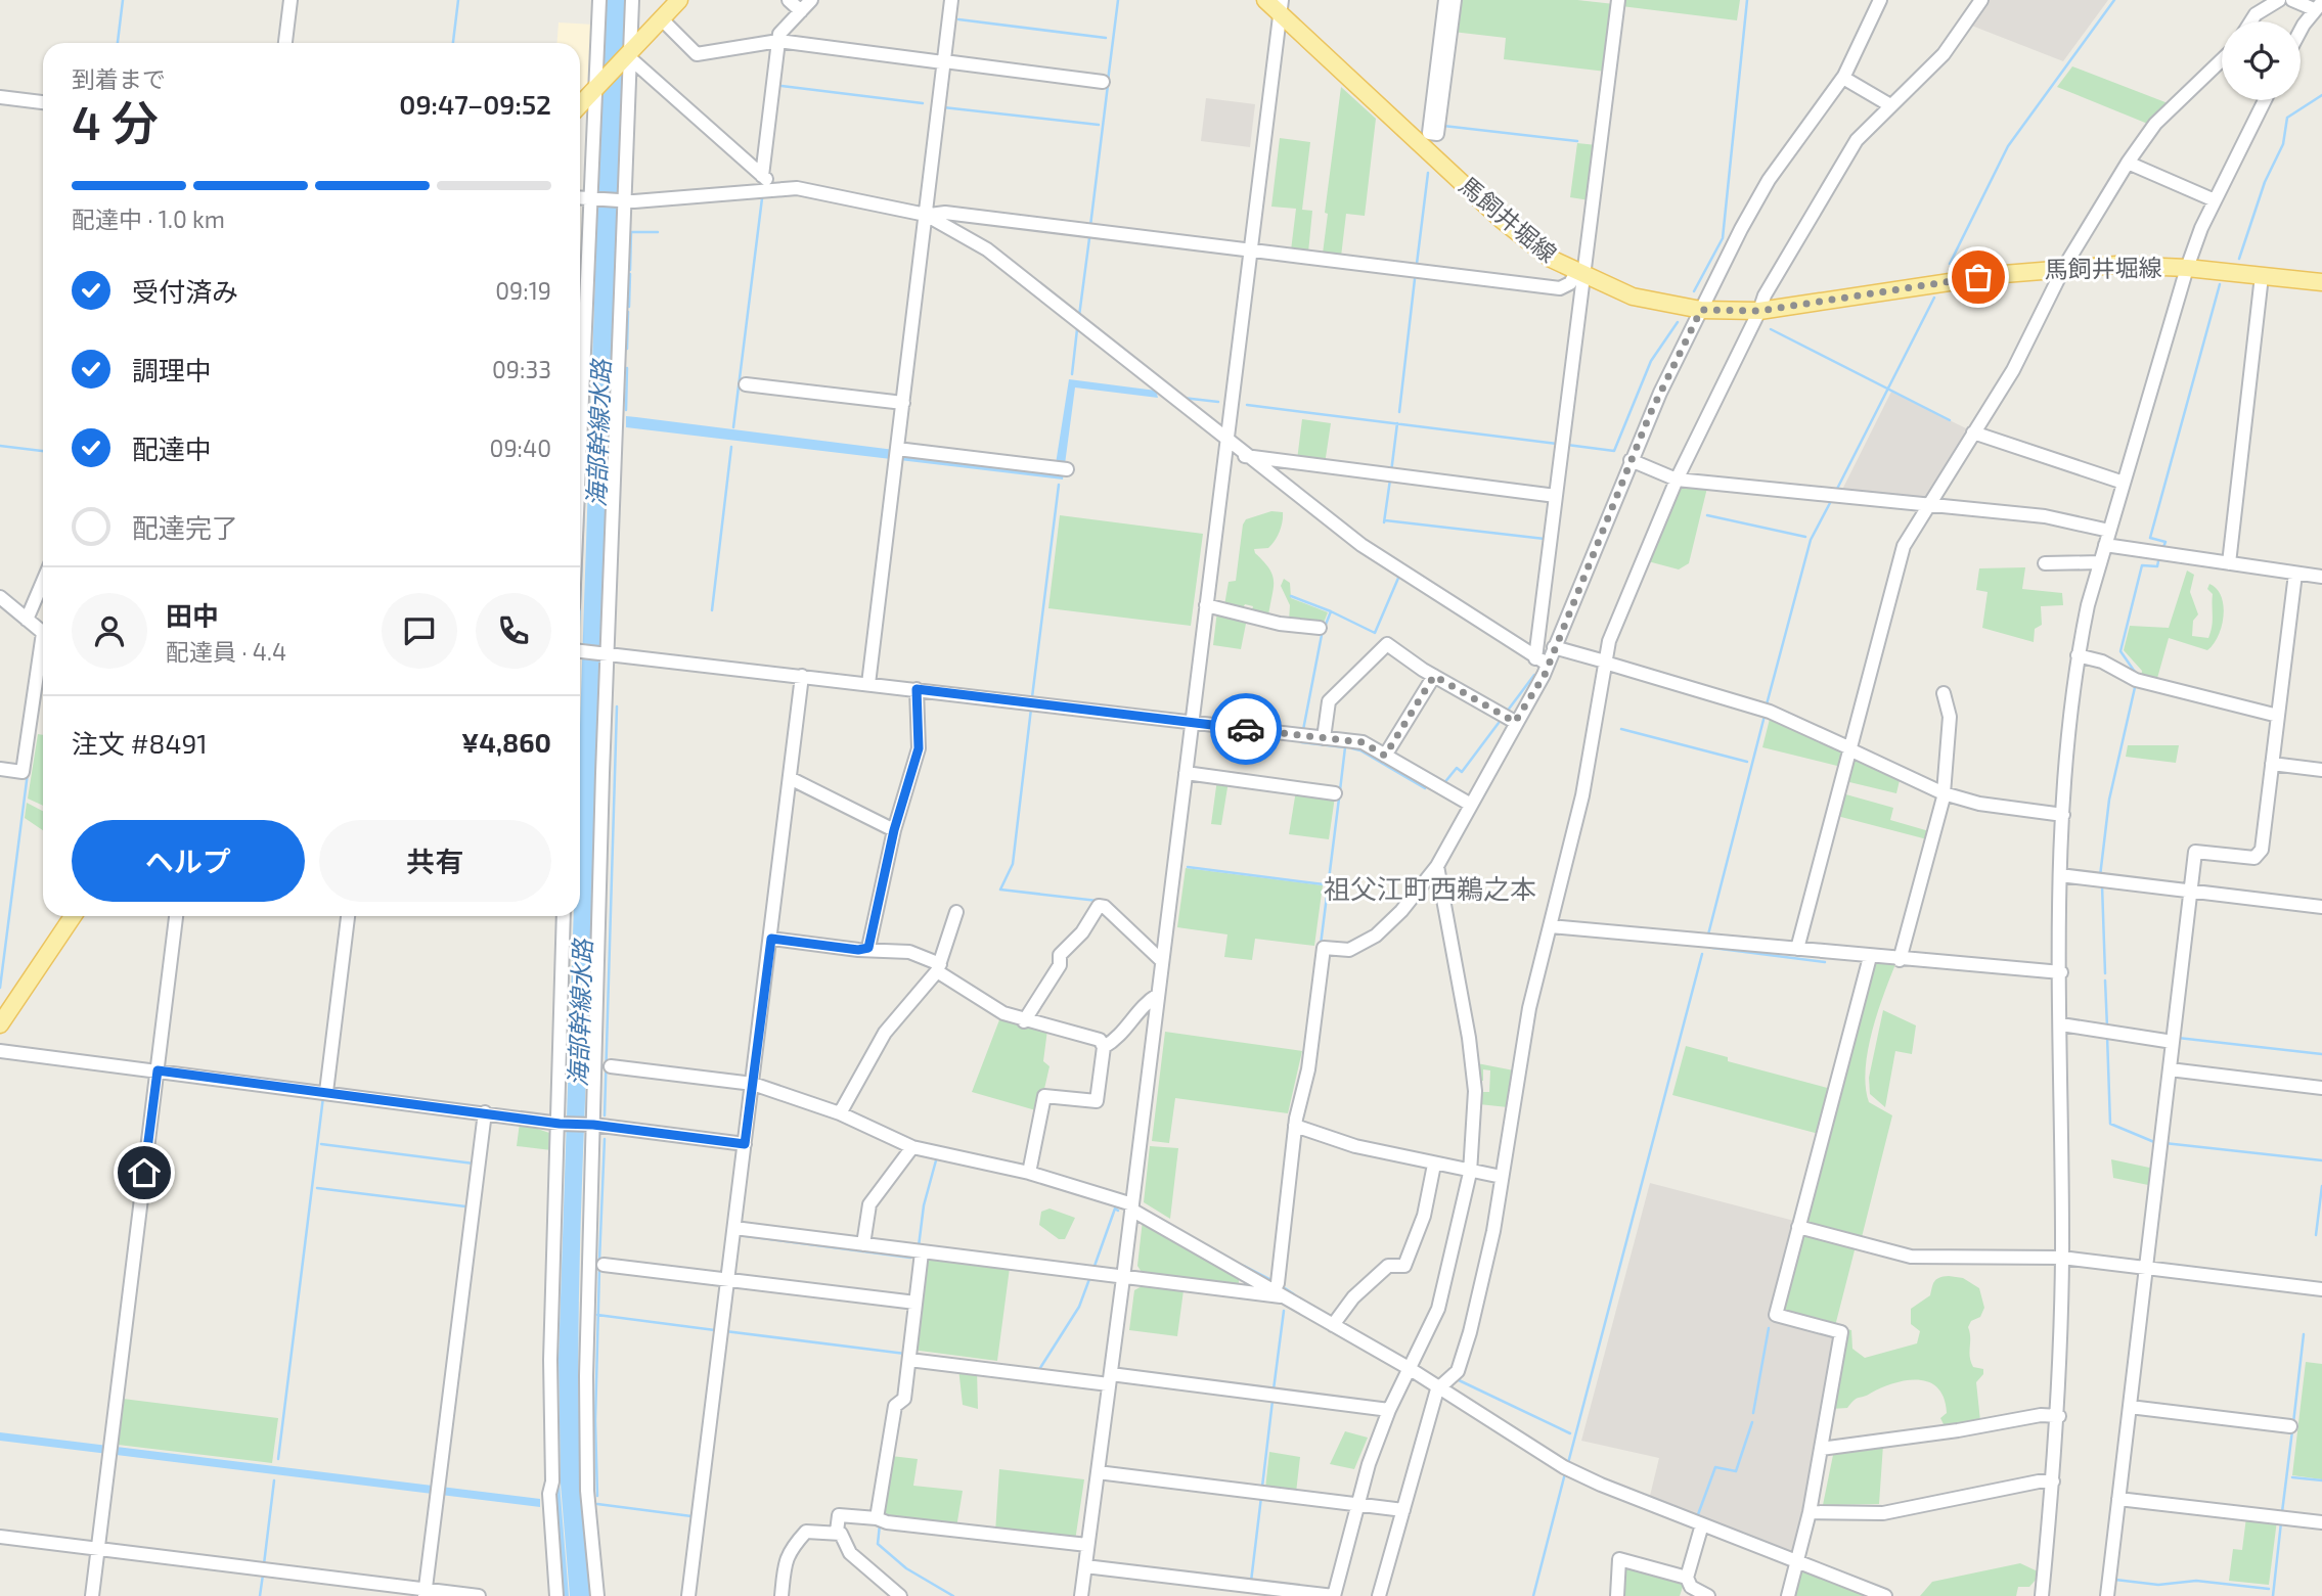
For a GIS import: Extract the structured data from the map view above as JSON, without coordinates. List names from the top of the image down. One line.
{"streets":{"main road":["馬飼井堀線"]},"districts":["祖父江町西鵜之本"],"water":["海部幹線水路"],"page":{"heading":["4 分","到着まで","09:47–09:52"],"panel":["田中","配達員 · 4.4","注文 #8491","¥4,860"],"bar":"配達中 · 1.0 km","list":[["受付済み","09:19"],["調理中","09:33"],["配達中","09:40"],"配達完了"],"buttons":["ヘルプ","共有"]}}
